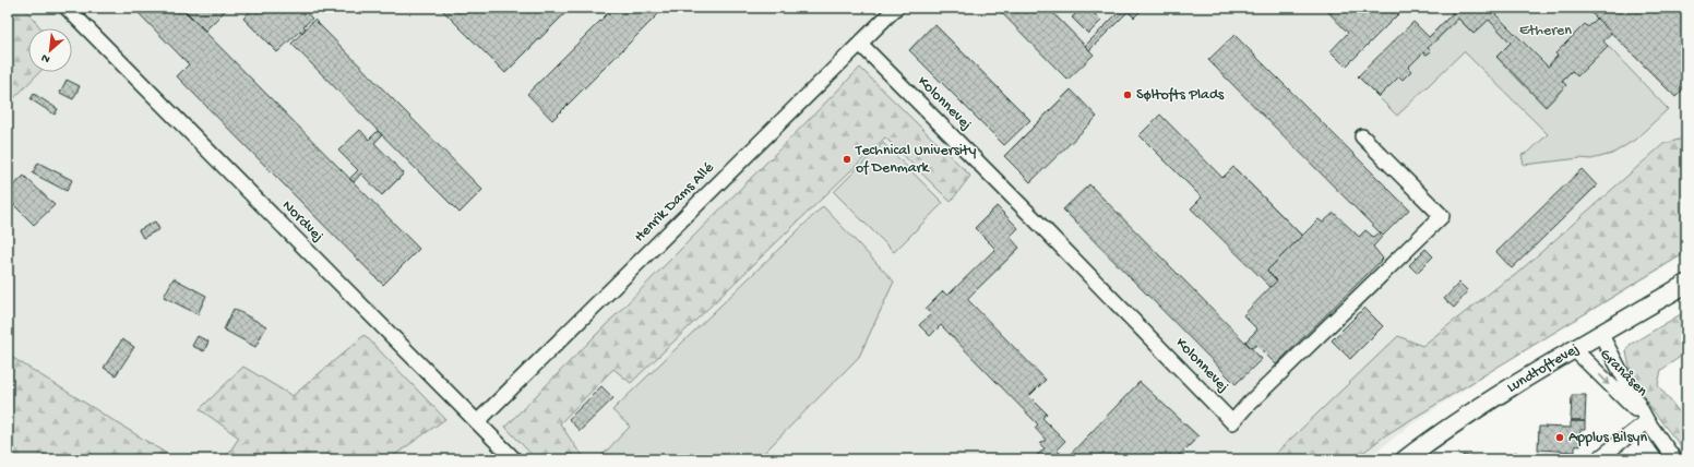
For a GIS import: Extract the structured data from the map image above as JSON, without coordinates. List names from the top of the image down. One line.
{"streets":{"street":["Kolonnevej","Henrik Dams Allé","Nordvej","Lundtoftevej","Granåsen"]},"crossings":[["Kolonnevej","Henrik Dams Allé"],["Henrik Dams Allé","Nordvej"],["Lundtoftevej","Granåsen"]],"parks":["Etheren"],"places":["Søltofts Plads","Technical University of Denmark","Applus Bilsyn"],"north":"bottom left"}
